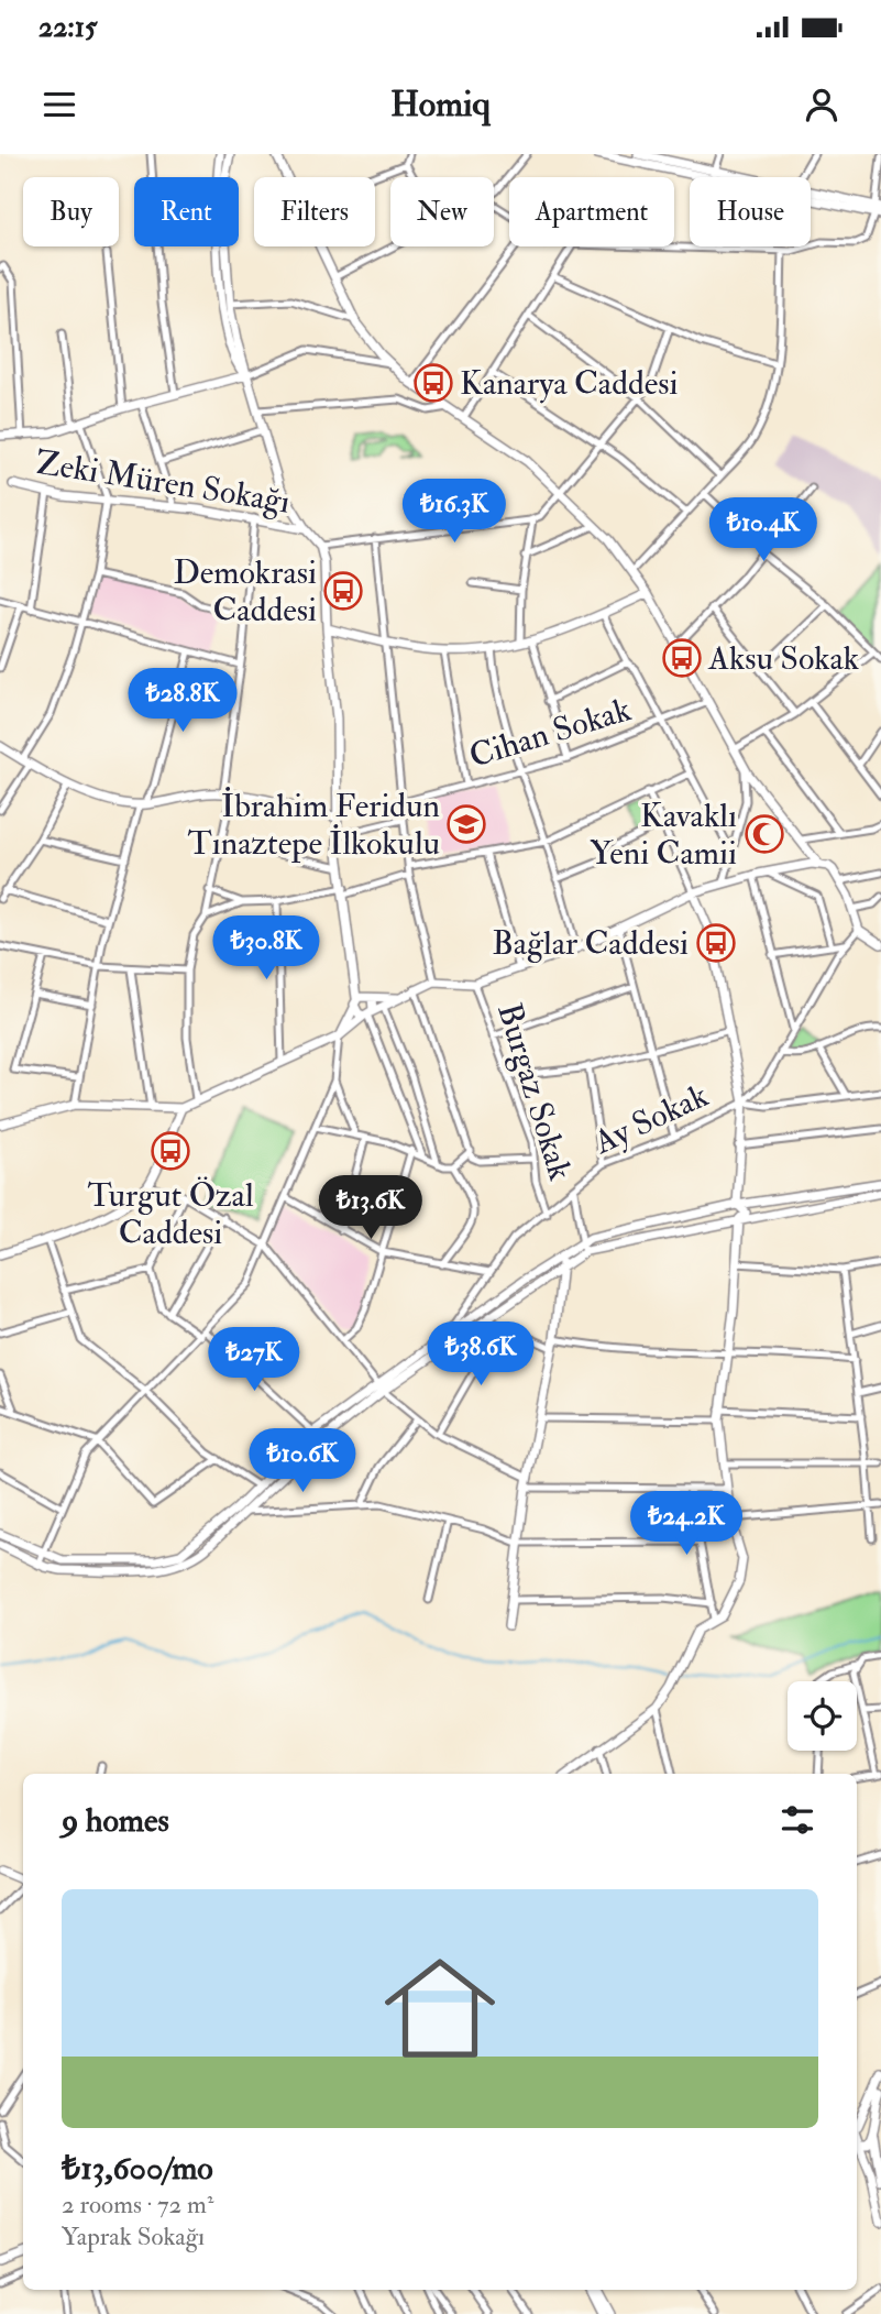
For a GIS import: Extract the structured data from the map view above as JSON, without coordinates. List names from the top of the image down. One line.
{"streets":{"main road":["Zeki Müren Sokağı"],"street":["Cihan Sokak","Burgaz Sokak","Ay Sokak"]},"crossings":[["Burgaz Sokak","Ay Sokak"]],"places":{"bus stop":["Kanarya Caddesi","Demokrasi Caddesi","Aksu Sokak","Bağlar Caddesi","Turgut Özal Caddesi"],"school or university":["İbrahim Feridun Tınaztepe İlkokulu"],"mosque":["Kavaklı Yeni Camii"]},"page":{"status":"22:15","header":"Homiq","chip":["Buy","Rent","Filters","New","Apartment","House"],"price":["₺16.3K","₺10.4K","₺28.8K","₺30.8K","₺13.6K","₺38.6K","₺27K","₺10.6K","₺24.2K"],"heading":"9 homes","list":[{"name":"₺13,600/mo","note":"2 rooms · 72 m² · Yaprak Sokağı"}]}}
